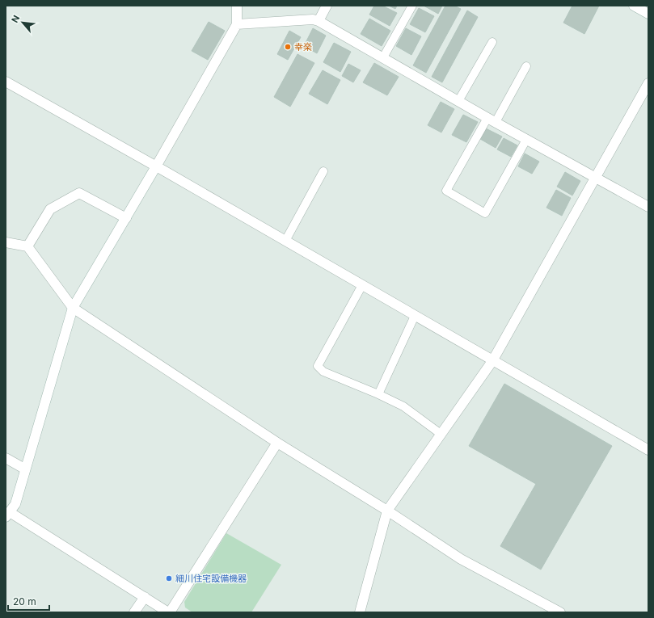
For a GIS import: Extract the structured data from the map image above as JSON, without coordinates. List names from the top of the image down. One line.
{"places":["幸楽","細川住宅設備機器"],"scale_bar":"20 m","north":"top left"}
